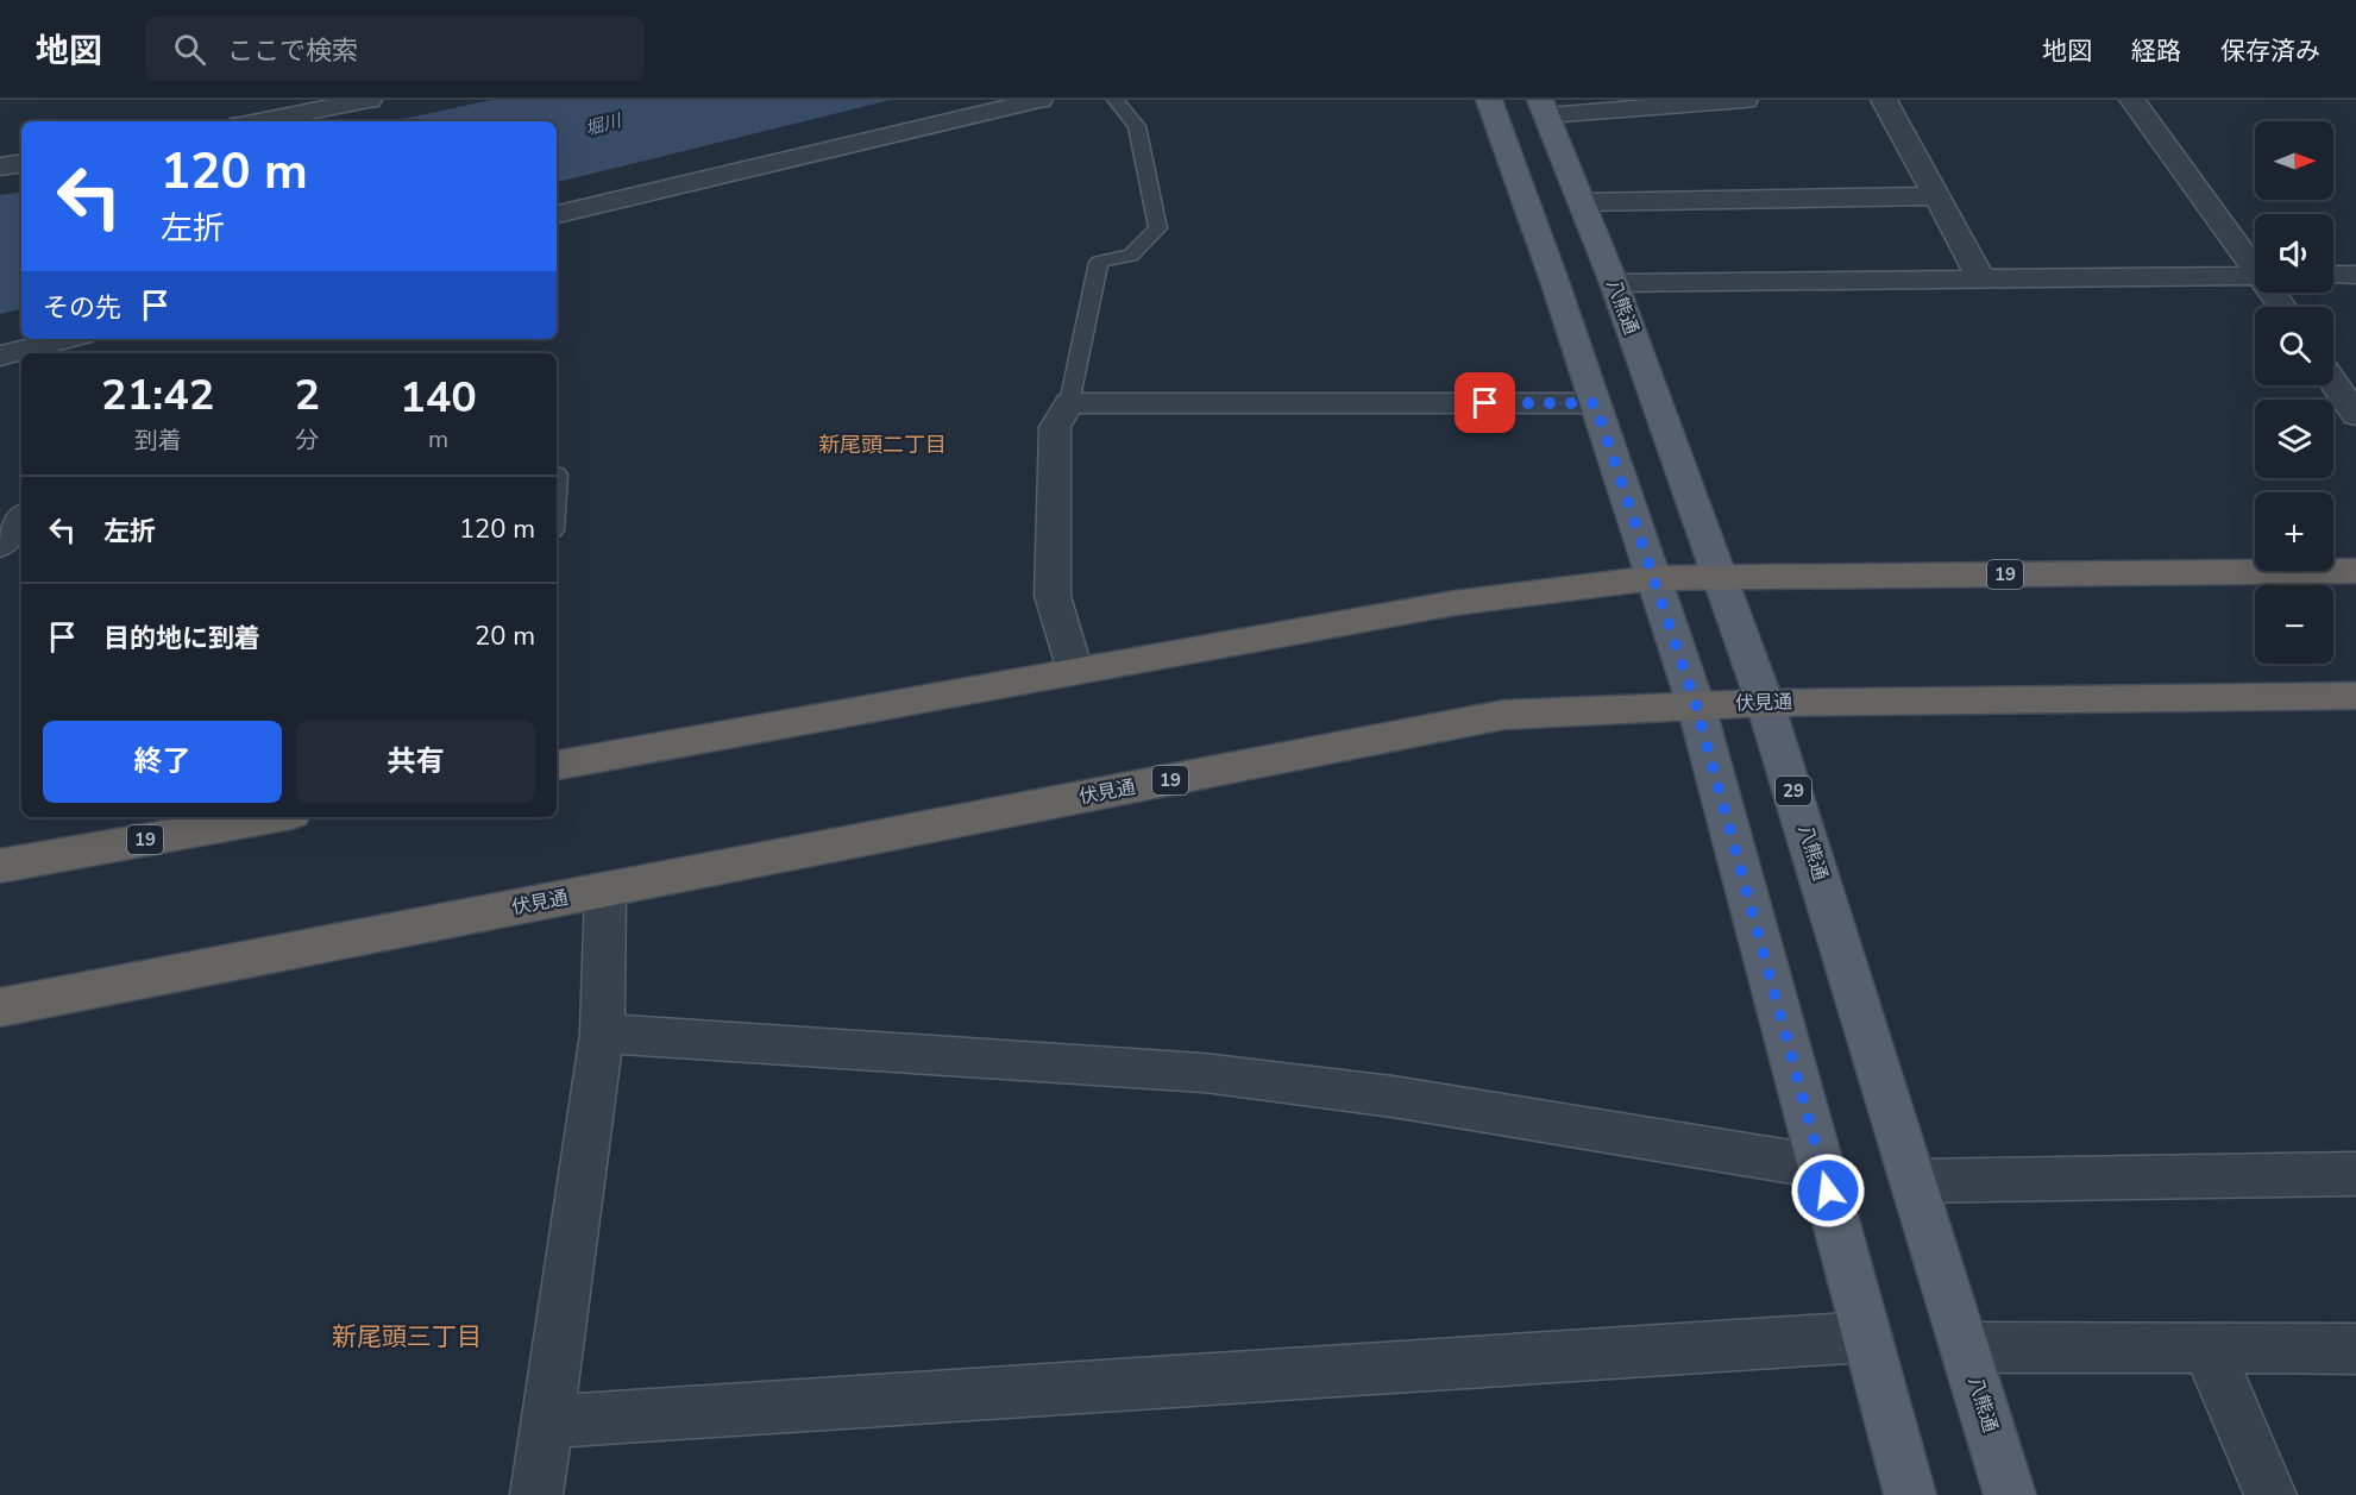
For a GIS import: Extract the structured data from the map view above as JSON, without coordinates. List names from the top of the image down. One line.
{"streets":{"highway":["19","伏見通"],"main road":["八熊通","29"]},"crossings":[["八熊通","19"],["八熊通","伏見通"]],"districts":["新尾頭二丁目","新尾頭三丁目"],"water":["堀川"],"north":"right","page":{"header":"地図","search":"ここで検索","nav":["地図","経路","保存済み"],"map_buttons":["+","−"],"turn":["120 m","左折"],"then":"その先","eta":["21:42","到着","2","分","140","m"],"list":[{"name":"左折","value":"120 m"},{"name":"目的地に到着","value":"20 m"}],"buttons":["終了","共有"]}}
